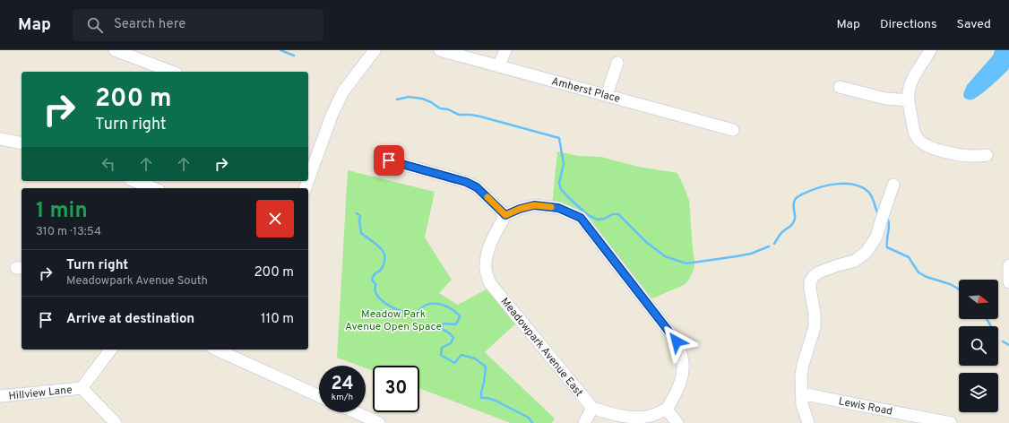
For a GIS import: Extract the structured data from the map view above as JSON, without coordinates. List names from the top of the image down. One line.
{"streets":{"street":["Amherst Place","Meadowpark Avenue East","Hillview Lane","Lewis Road"]},"parks":["Meadow Park Avenue Open Space"],"north":"right","page":{"header":"Map","search":"Search here","nav":["Map","Directions","Saved"],"turn":["200 m","Turn right"],"heading":["1 min","310 m · 13:54"],"list":[{"name":"Turn right","note":"Meadowpark Avenue South","value":"200 m"},{"name":"Arrive at destination","value":"110 m"}],"speed":"24 km/h","limit":"30"}}
